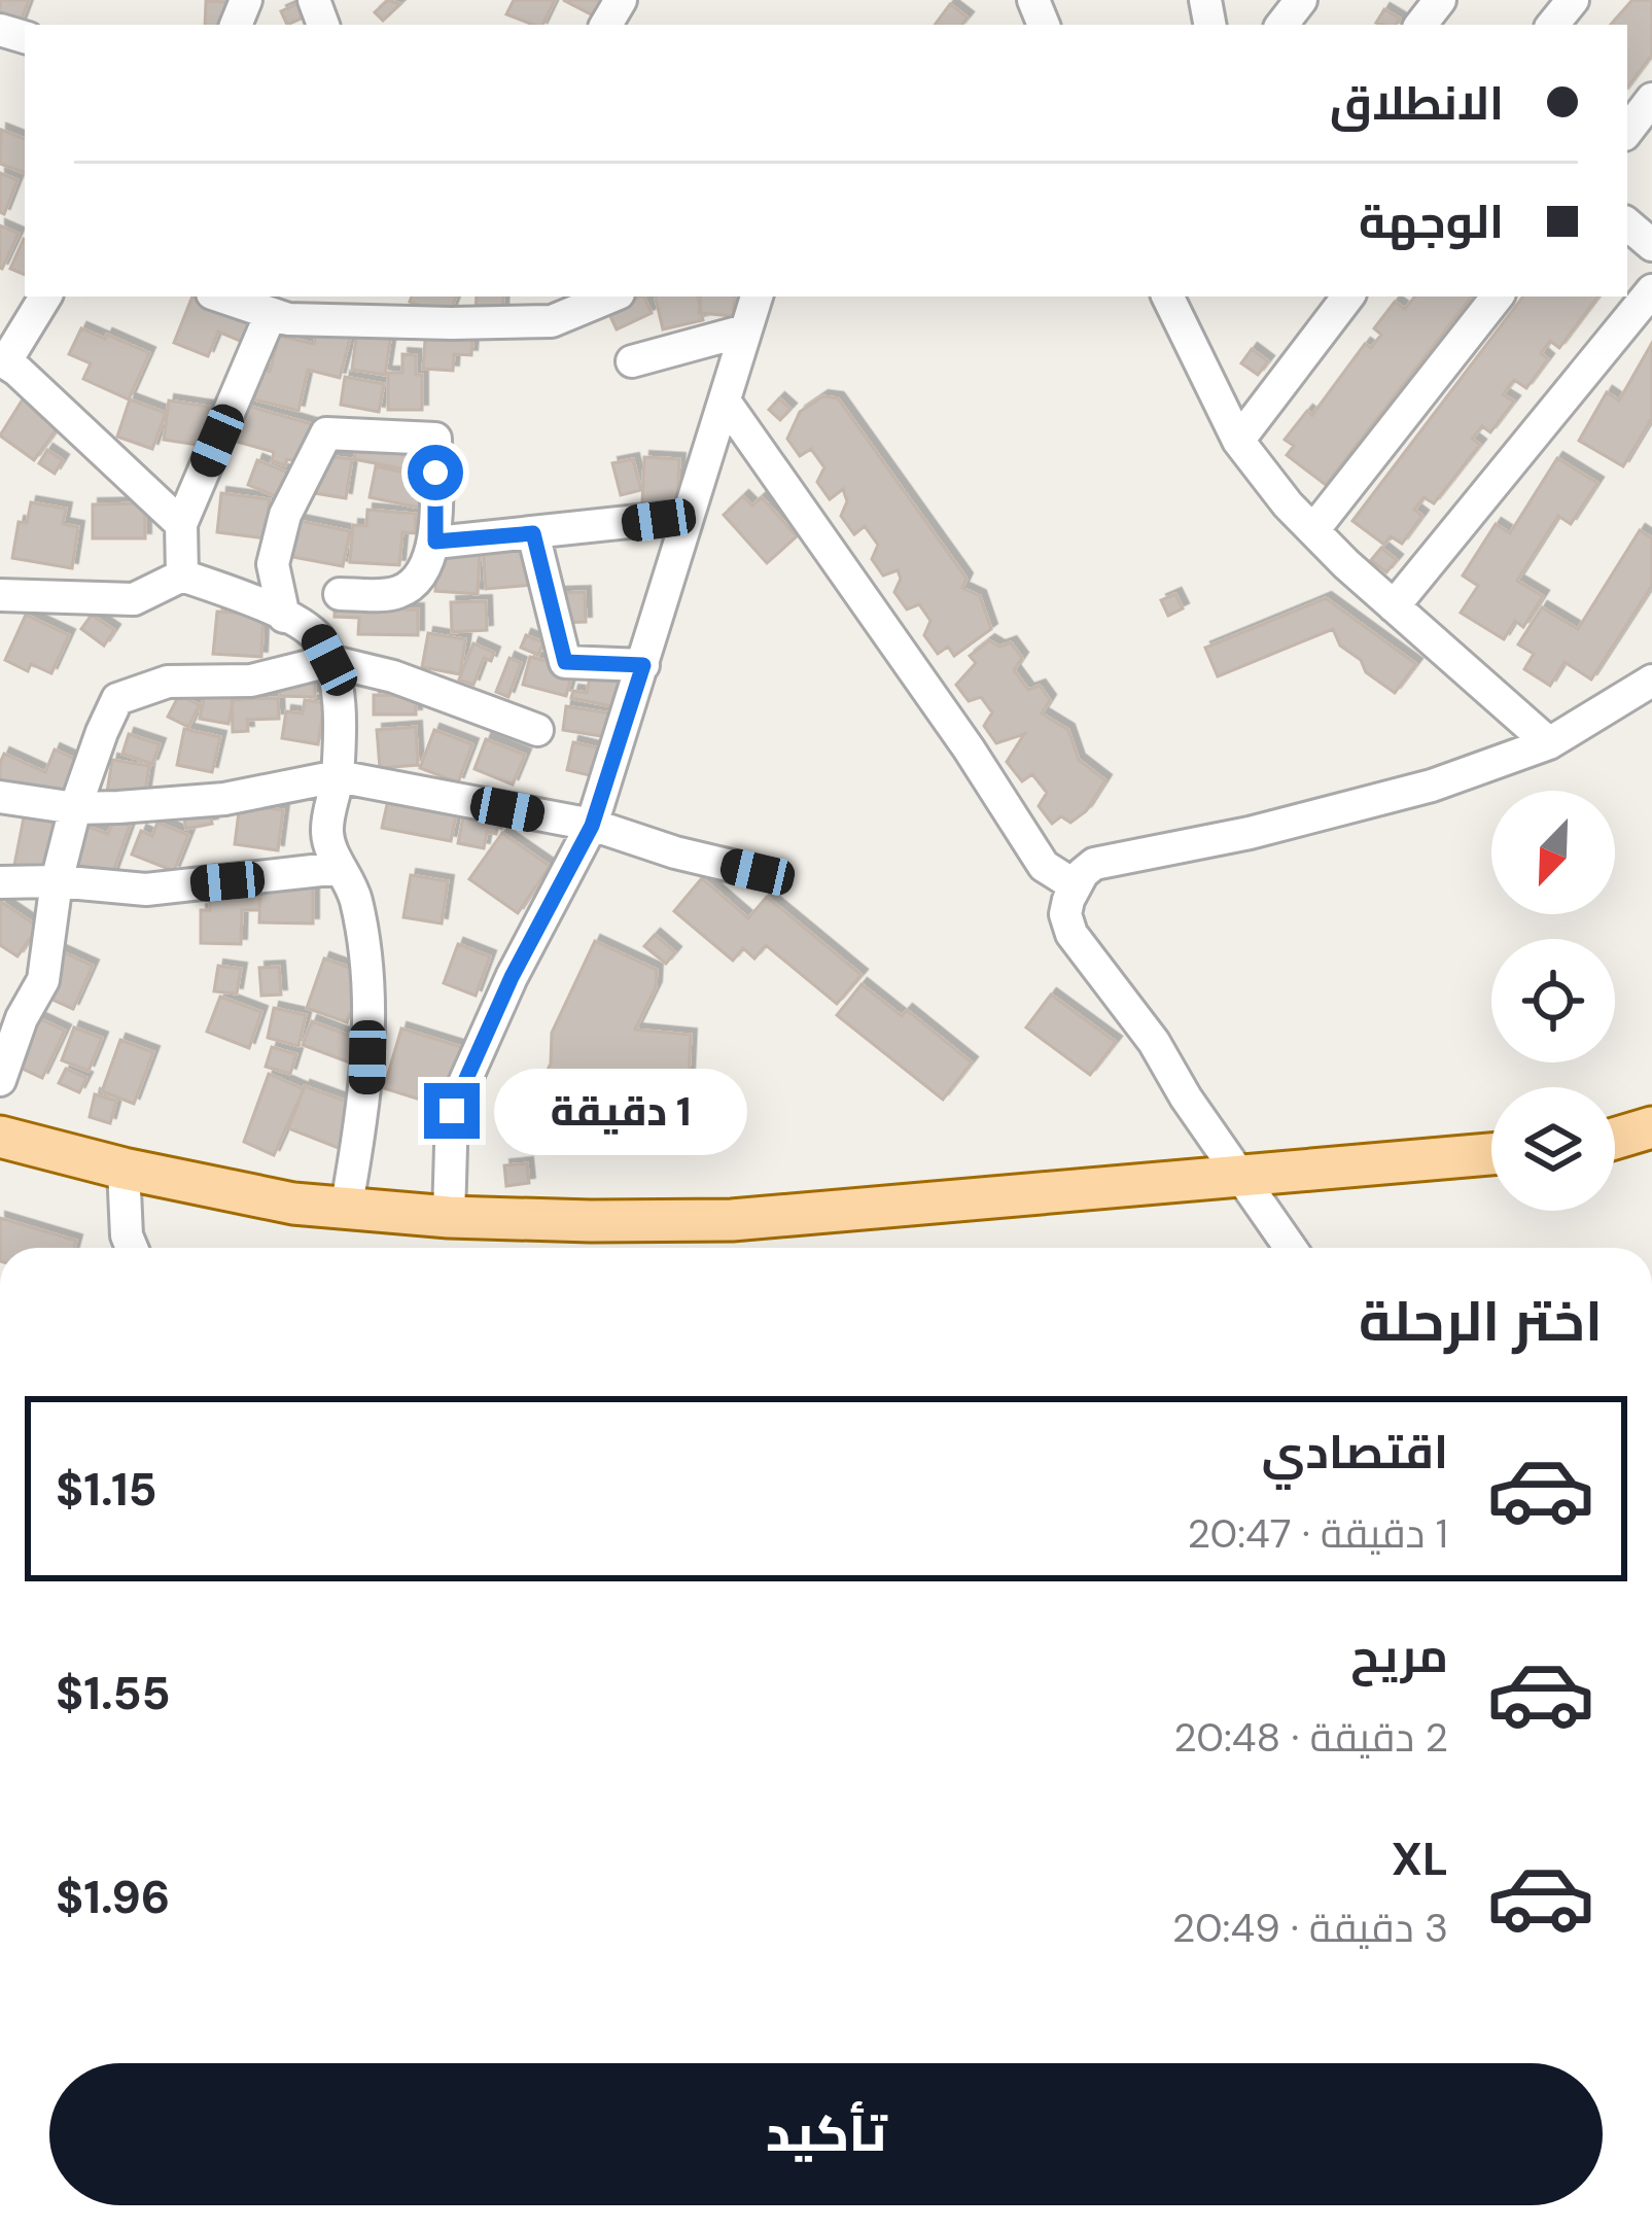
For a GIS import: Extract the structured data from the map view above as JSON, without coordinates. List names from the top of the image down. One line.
{"north":"bottom left","page":{"banner":["الانطلاق","الوجهة"],"bubble":"1 دقيقة","heading":"اختر الرحلة","list":[{"name":"اقتصادي","note":"1 دقيقة · 20:47","value":"$1.15"},{"name":"مريح","note":"2 دقيقة · 20:48","value":"$1.55"},{"name":"XL","note":"3 دقيقة · 20:49","value":"$1.96"}],"buttons":"تأكيد"}}
